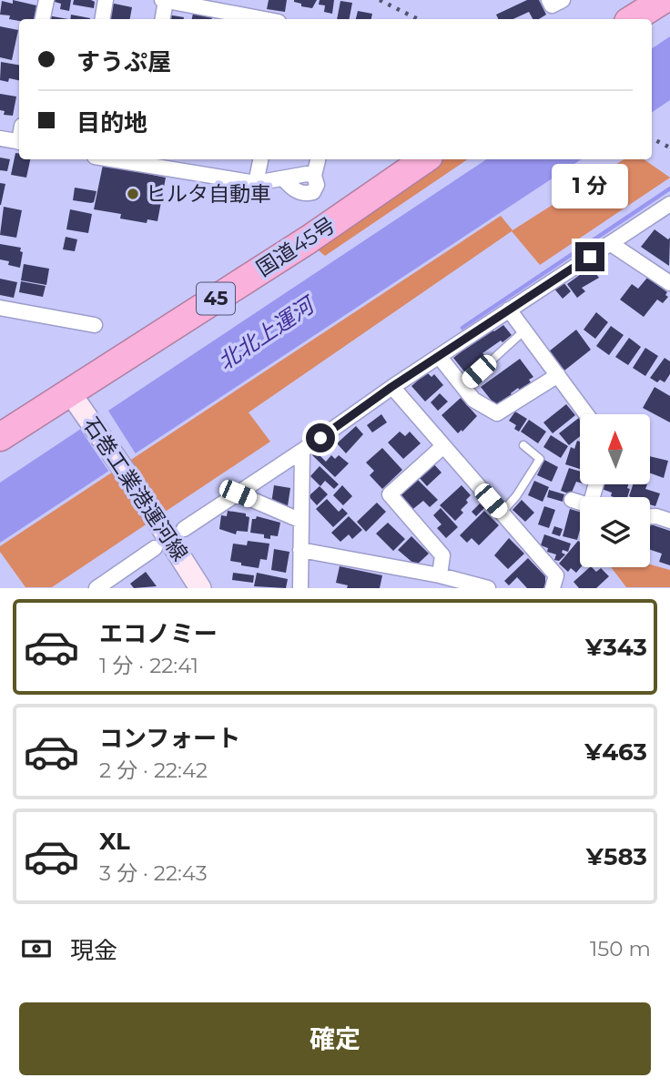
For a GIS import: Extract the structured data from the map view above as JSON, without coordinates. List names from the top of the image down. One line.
{"streets":{"highway":["国道45号","45"],"street":["石巻工業港運河線"]},"crossings":[["国道45号","石巻工業港運河線"]],"water":["北北上運河"],"places":["ヒルタ自動車"],"north":"top","page":{"banner":["すうぷ屋","目的地"],"bubble":"1 分","list":[{"name":"エコノミー","note":"1 分 · 22:41","value":"¥343"},{"name":"コンフォート","note":"2 分 · 22:42","value":"¥463"},{"name":"XL","note":"3 分 · 22:43","value":"¥583"}],"pay":["現金","150 m"],"buttons":"確定"}}
